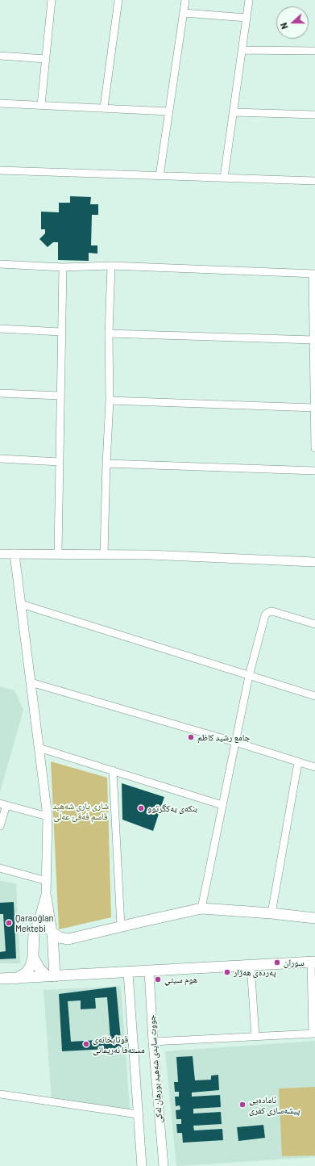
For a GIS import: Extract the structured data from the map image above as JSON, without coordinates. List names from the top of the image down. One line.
{"streets":{"street":["جووت سایدی شەهید بورهان لەکی"]},"parks":["شاری یاری شەهید قاسم فەقێ عەلی"],"places":["جامع رشيد كاظم","بنکەی یەکگرتوو","Qaraoğlan Mektebi","سوران","پەردەى ھەژار","هوم سيتي","قوتابخانەی مستەفا نەریمانی","ئامادەیی پیشەسازی کفری"],"north":"left"}
